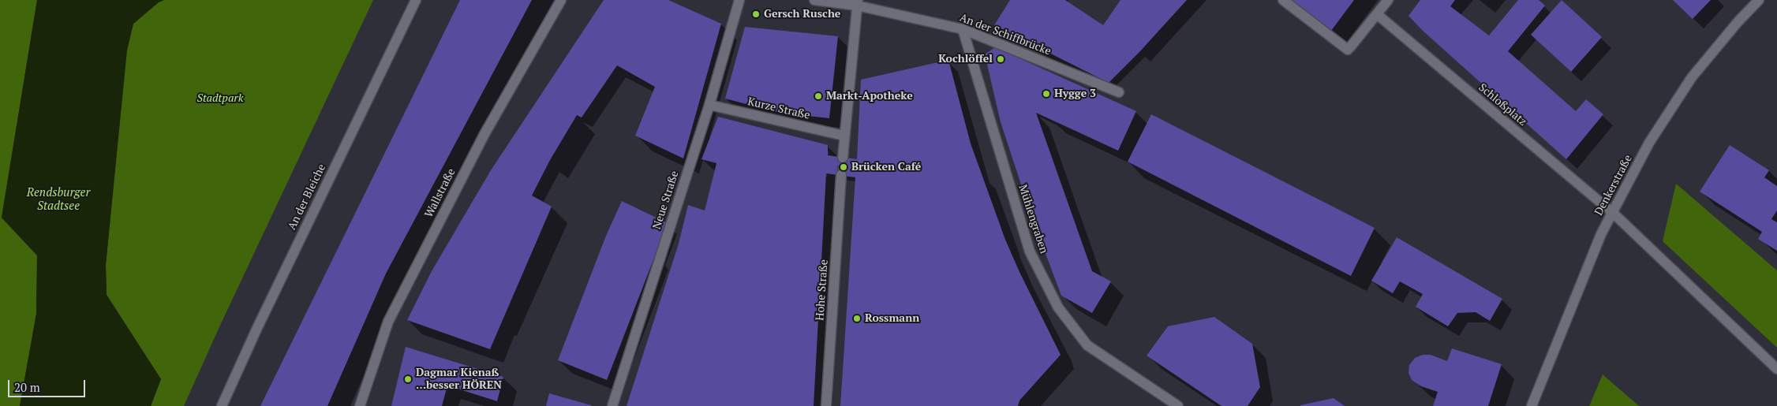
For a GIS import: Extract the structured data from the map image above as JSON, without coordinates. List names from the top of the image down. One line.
{"streets":{"street":["An der Schiffbrücke","Schloßplatz","Kurze Straße","Denkerstraße","Wallstraße","An der Bleiche","Neue Straße","Mühlengraben","Hohe Straße"]},"crossings":[["An der Schiffbrücke","Mühlengraben"],["Schloßplatz","Denkerstraße"],["Kurze Straße","Neue Straße"]],"water":["Rendsburger Stadtsee"],"parks":["Stadtpark"],"places":["Gersch Rusche","Kochlöffel","Hygge 3","Markt-Apotheke","Brücken Café","Rossmann","Dagmar Kienaß ...besser HÖREN"],"scale_bar":"20 m"}
